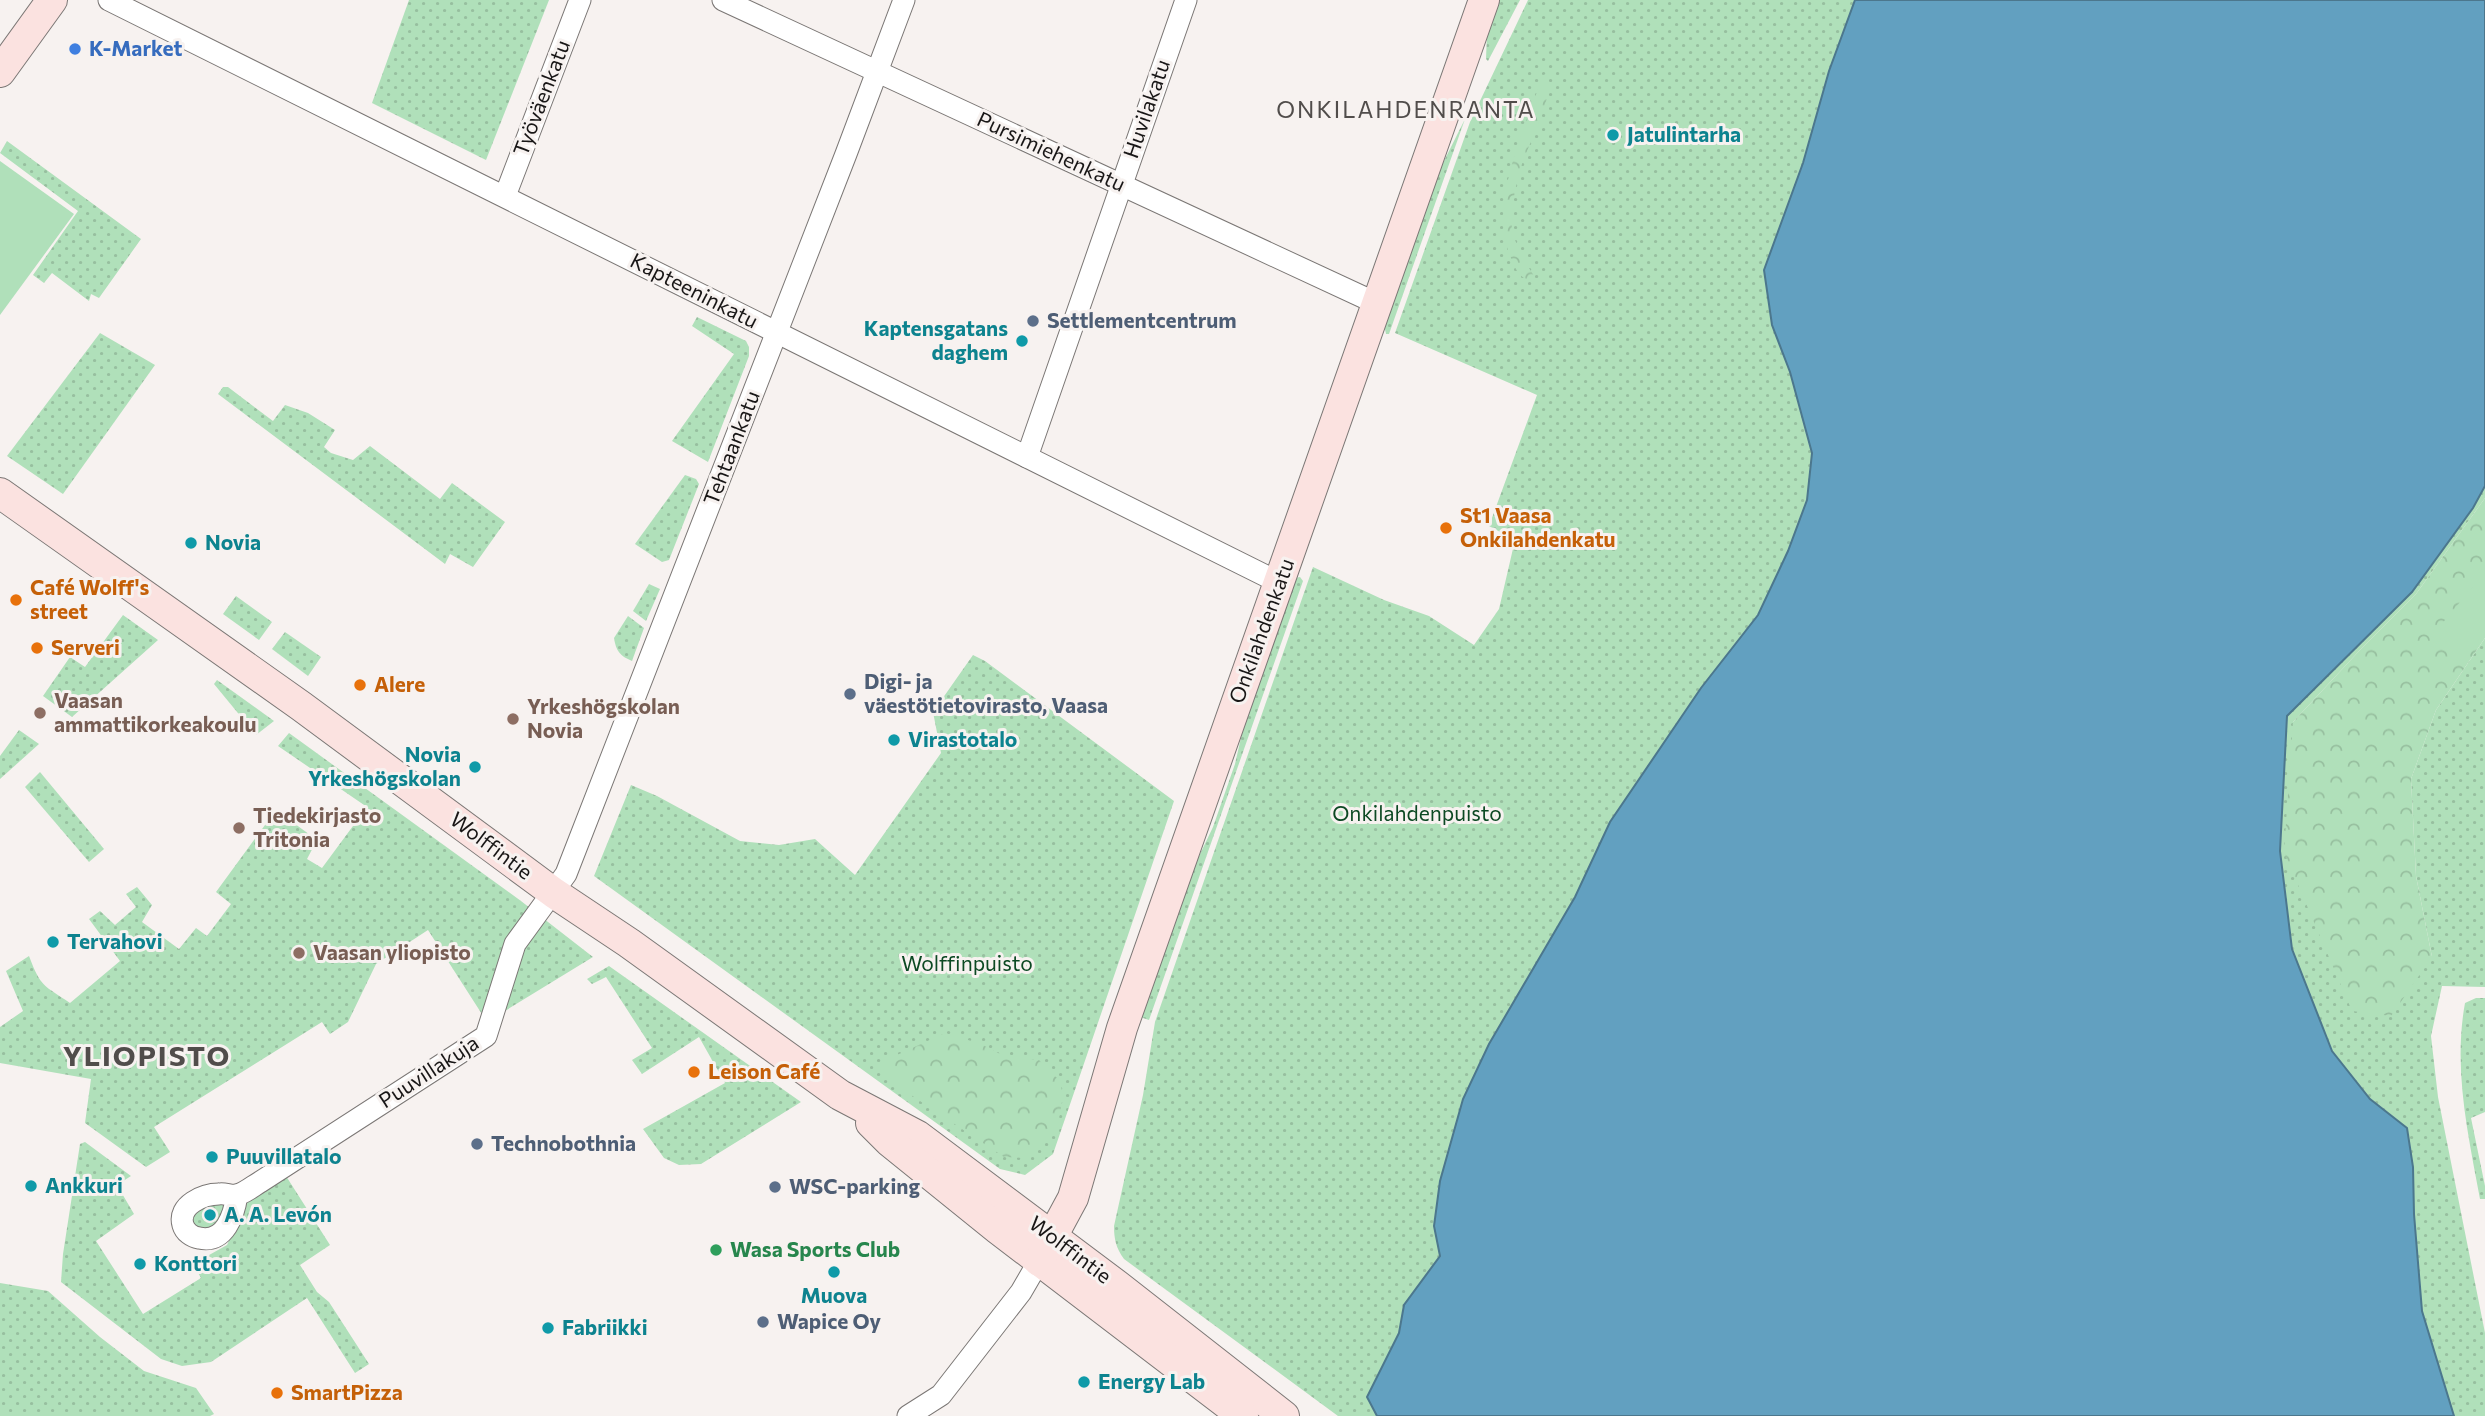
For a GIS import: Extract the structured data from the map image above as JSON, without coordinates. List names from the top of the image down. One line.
{"streets":{"main road":["Onkilahdenkatu","Wolffintie"],"street":["Työväenkatu","Huvilakatu","Pursimiehenkatu","Kapteeninkatu","Tehtaankatu","Puuvillakuja"]},"crossings":[["Työväenkatu","Kapteeninkatu"],["Huvilakatu","Pursimiehenkatu"],["Huvilakatu","Kapteeninkatu"],["Pursimiehenkatu","Tehtaankatu"],["Pursimiehenkatu","Onkilahdenkatu"],["Kapteeninkatu","Tehtaankatu"],["Kapteeninkatu","Onkilahdenkatu"],["Tehtaankatu","Wolffintie"],["Tehtaankatu","Puuvillakuja"],["Onkilahdenkatu","Wolffintie"],["Wolffintie","Puuvillakuja"]],"districts":["ONKILAHDENRANTA","YLIOPISTO"],"parks":["Onkilahdenpuisto","Wolffinpuisto"],"places":["K-Market","Jatulintarha","Settlementcentrum","Kaptensgatans daghem","St1 Vaasa Onkilahdenkatu","Novia","Café Wolff's street","Serveri","Alere","Digi- ja väestötietovirasto, Vaasa","Vaasan ammattikorkeakoulu","Yrkeshögskolan Novia","Virastotalo","Novia Yrkeshögskolan","Tiedekirjasto Tritonia","Tervahovi","Vaasan yliopisto","Leison Café","Technobothnia","Puuvillatalo","Ankkuri","WSC-parking","A. A. Levón","Wasa Sports Club","Konttori","Muova","Wapice Oy","Fabriikki","Energy Lab","SmartPizza"]}
